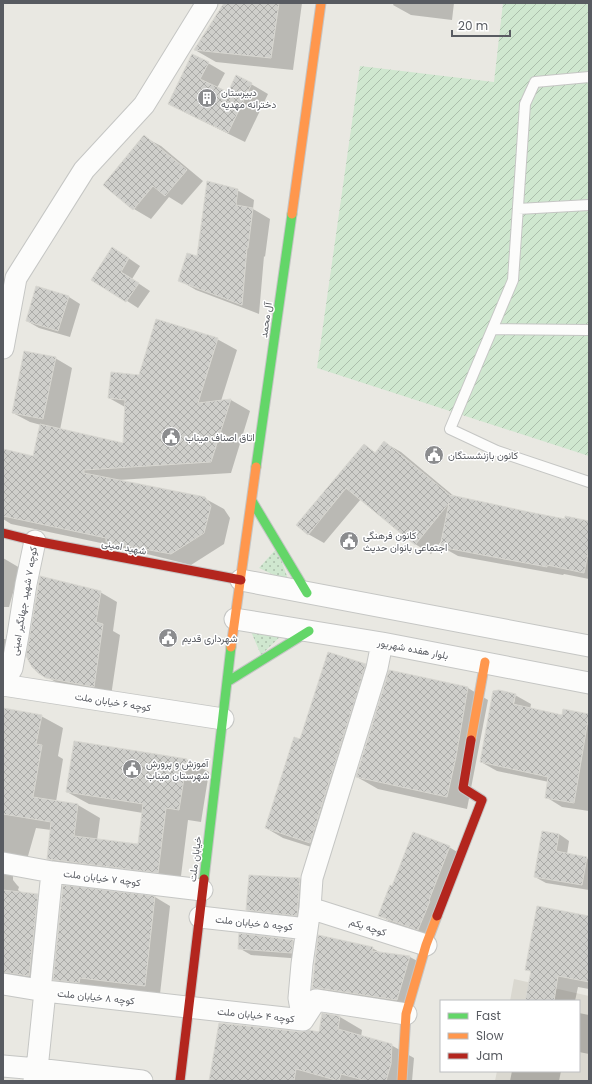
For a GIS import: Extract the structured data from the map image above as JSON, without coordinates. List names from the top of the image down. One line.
{"streets":{"main road":["آل محمد","شهید امینی","خیابان ملت"],"street":["کوچه ۷ شهید جهانگیر امینی","بلوار هفده شهریور","کوچه ۶ خیابان ملت","کوچه ۷ خیابان ملت","کوچه ۵ خیابان ملت","کوچه یکم","کوچه ۸ خیابان ملت","کوچه ۴ خیابان ملت"]},"crossings":[["آل محمد","شهید امینی"],["آل محمد","بلوار هفده شهریور"],["آل محمد","خیابان ملت"],["شهید امینی","کوچه ۷ شهید جهانگیر امینی"],["کوچه ۷ شهید جهانگیر امینی","کوچه ۶ خیابان ملت"],["کوچه ۶ خیابان ملت","خیابان ملت"],["خیابان ملت","کوچه ۷ خیابان ملت"],["خیابان ملت","کوچه ۵ خیابان ملت"],["خیابان ملت","کوچه ۸ خیابان ملت"],["خیابان ملت","کوچه ۴ خیابان ملت"],["کوچه ۸ خیابان ملت","کوچه ۴ خیابان ملت"]],"places":{"building":["دبیرستان دخترانه مهدیه"],"public building":["اتاق اصناف میناب","کانون بازنشستگان","کانون فرهنگی اجتماعی بانوان حدیث","شهرداری قدیم","آموزش و پرورش شهرستان میناب"]},"legend":["Fast","Slow","Jam"],"scale_bar":"20 m"}
